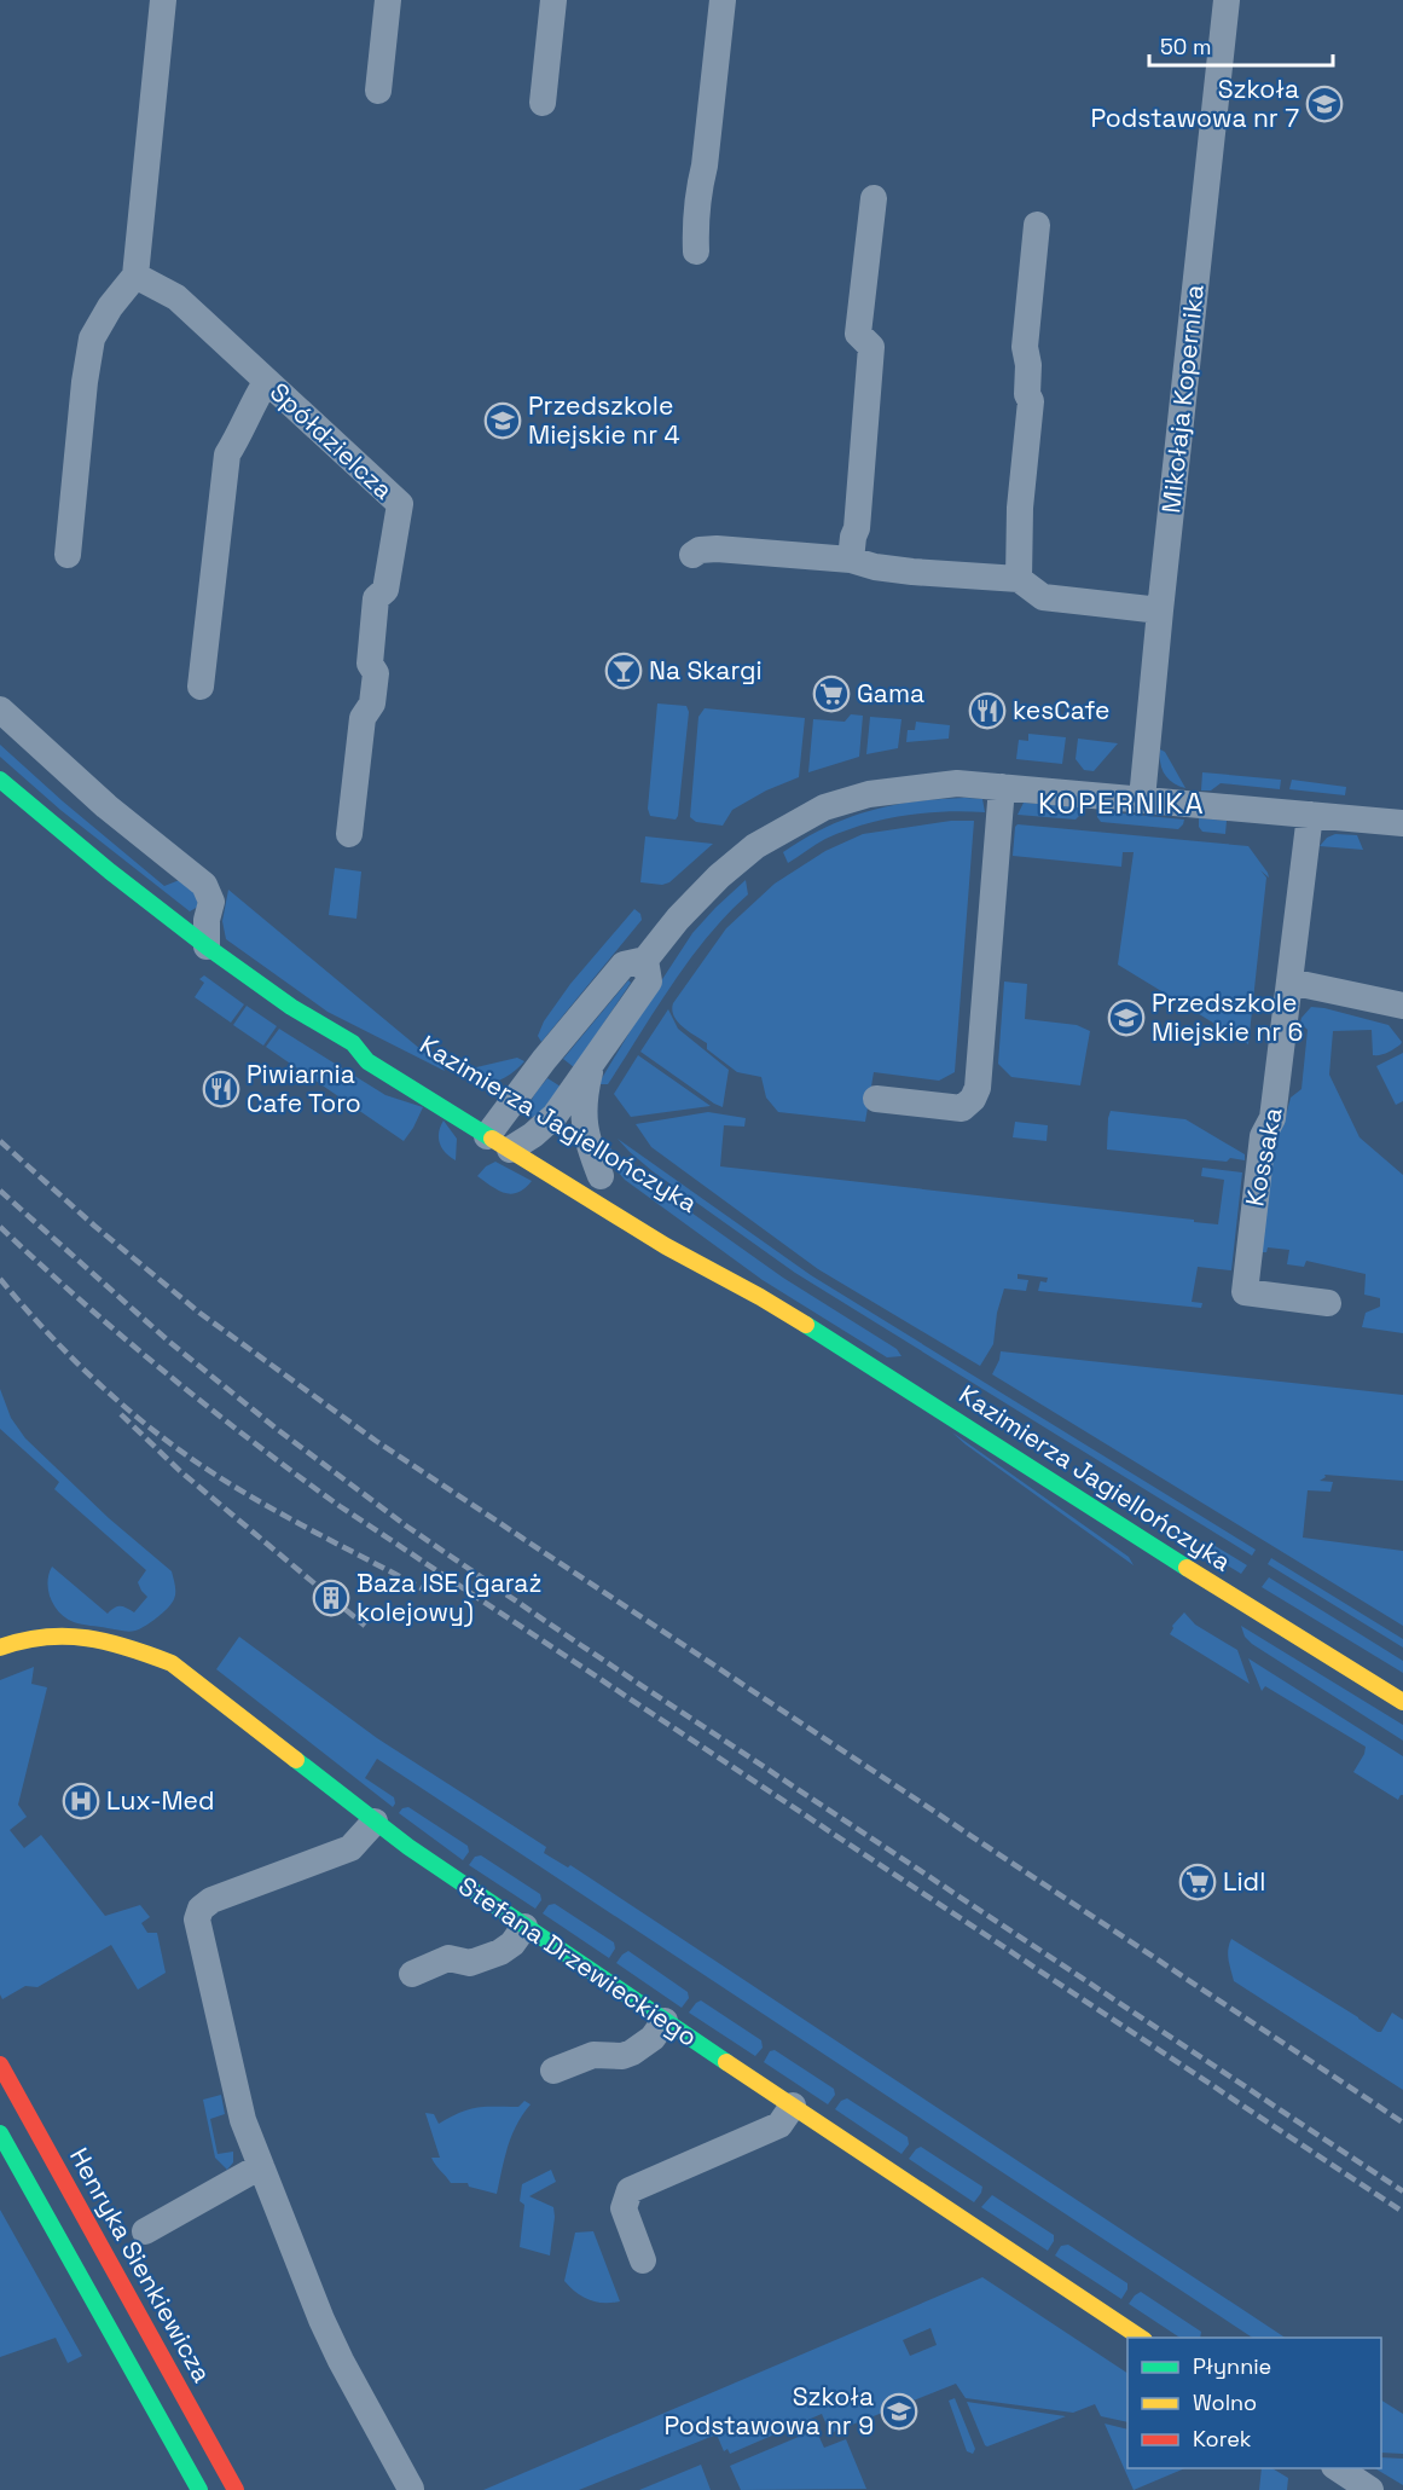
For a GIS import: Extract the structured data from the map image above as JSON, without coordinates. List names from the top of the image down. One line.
{"streets":{"street":["Mikołaja Kopernika","Spółdzielcza","Kazimierza Jagiellończyka","Kossaka","Stefana Drzewieckiego","Henryka Sienkiewicza"]},"districts":["KOPERNIKA"],"places":{"school or university":["Szkoła Podstawowa nr 7","Przedszkole Miejskie nr 4","Przedszkole Miejskie nr 6","Szkoła Podstawowa nr 9"],"bar":["Na Skargi"],"supermarket":["Gama","Lidl"],"restaurant":["kesCafe","Piwiarnia Cafe Toro"],"building":["Baza ISE (garaż kolejowy)"],"hospital":["Lux-Med"]},"legend":["Płynnie","Wolno","Korek"],"scale_bar":"50 m"}
